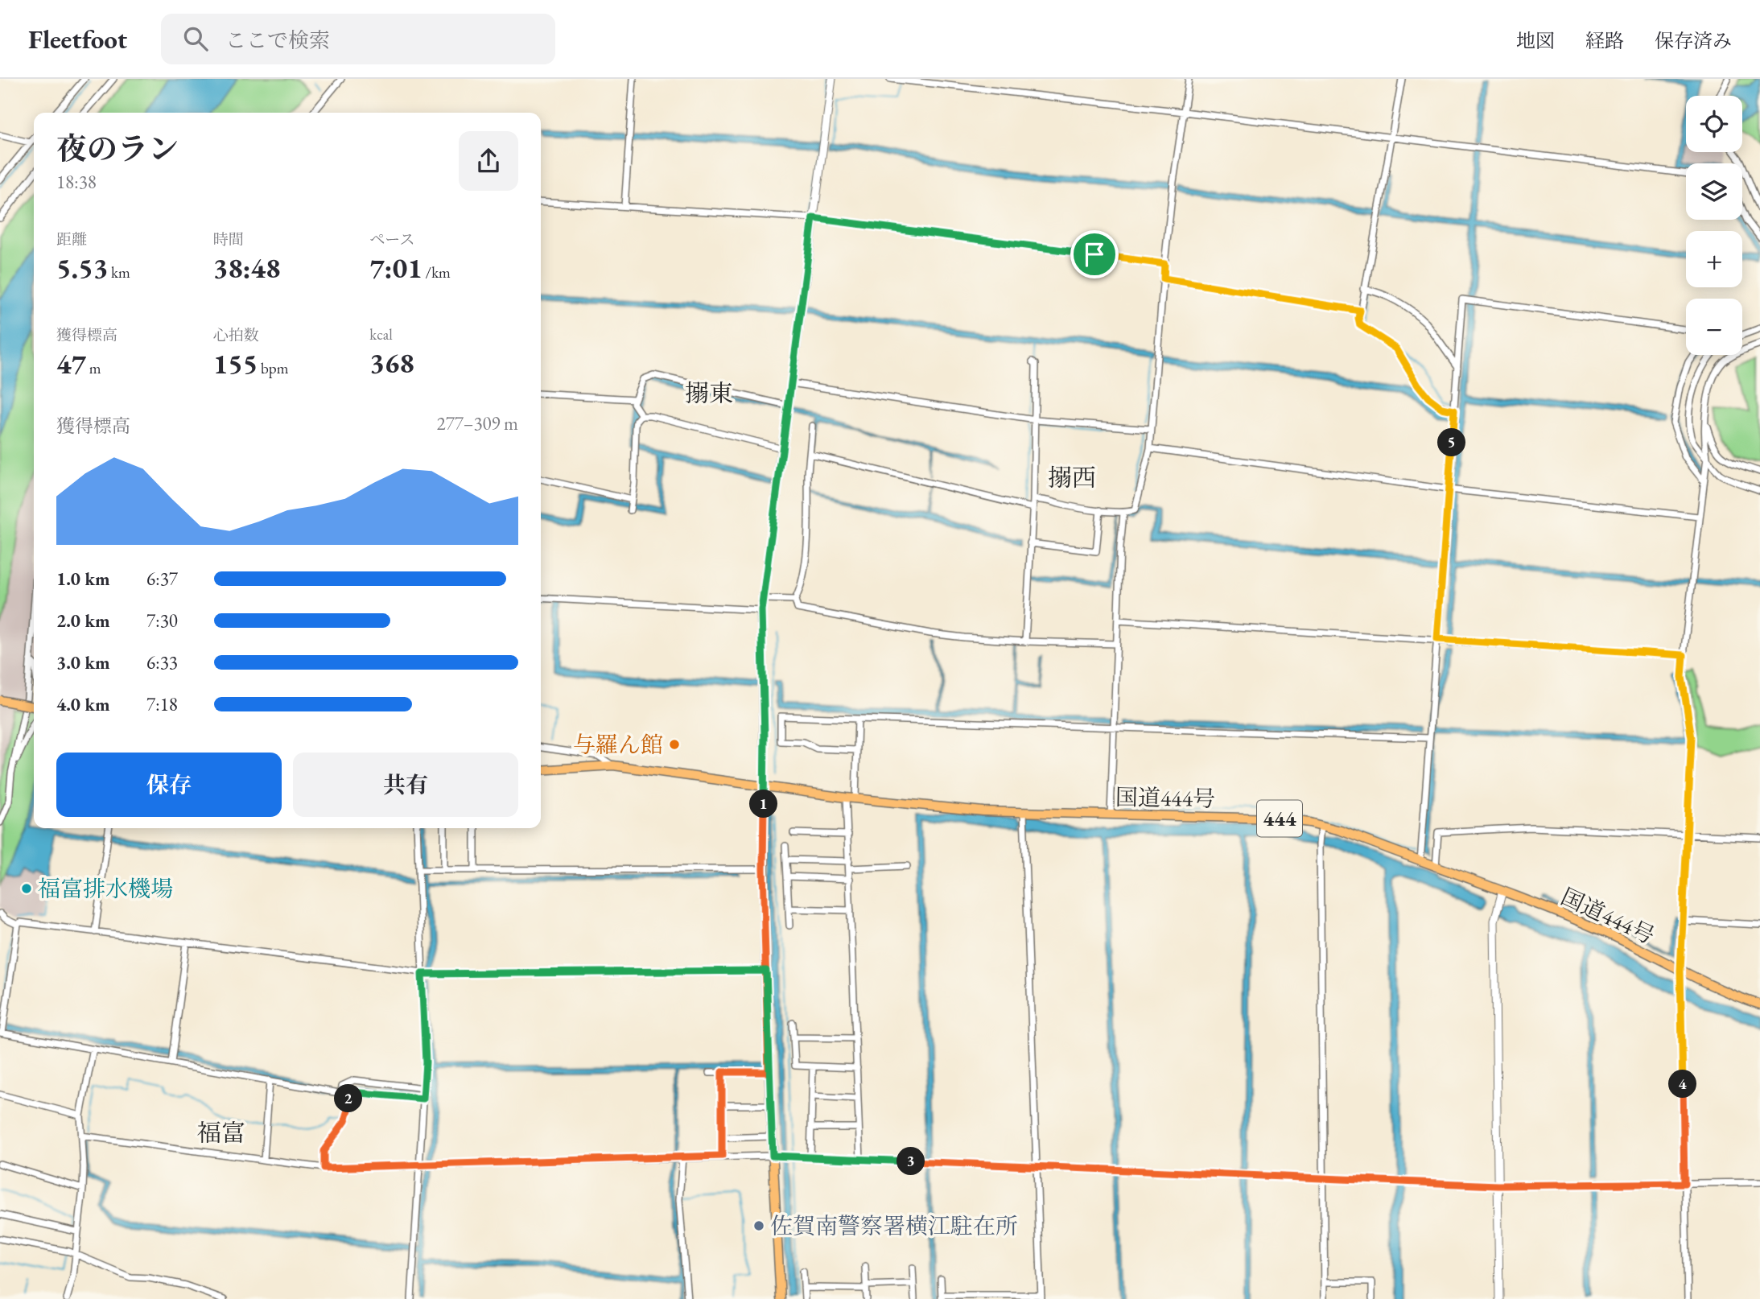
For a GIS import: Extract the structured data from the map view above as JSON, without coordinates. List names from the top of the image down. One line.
{"streets":{"main road":["国道444号","444"]},"districts":["搦東","搦西","福富"],"places":["与羅ん館","福富排水機場","佐賀南警察署横江駐在所"],"page":{"header":"Fleetfoot","search":"ここで検索","nav":["地図","経路","保存済み"],"map_buttons":["+","−"],"heading":["夜のラン","18:38"],"stats":[["距離","5.53 km"],["時間","38:48"],["ペース","7:01 /km"],["獲得標高","47 m"],["心拍数","155 bpm"],["kcal","368"]],"chart":["獲得標高","277–309 m"],"pins":["5","1","4","2","3"],"list":[{"name":"1.0 km","note":"6:37"},{"name":"2.0 km","note":"7:30"},{"name":"3.0 km","note":"6:33"},{"name":"4.0 km","note":"7:18"}],"buttons":["保存","共有"]}}
